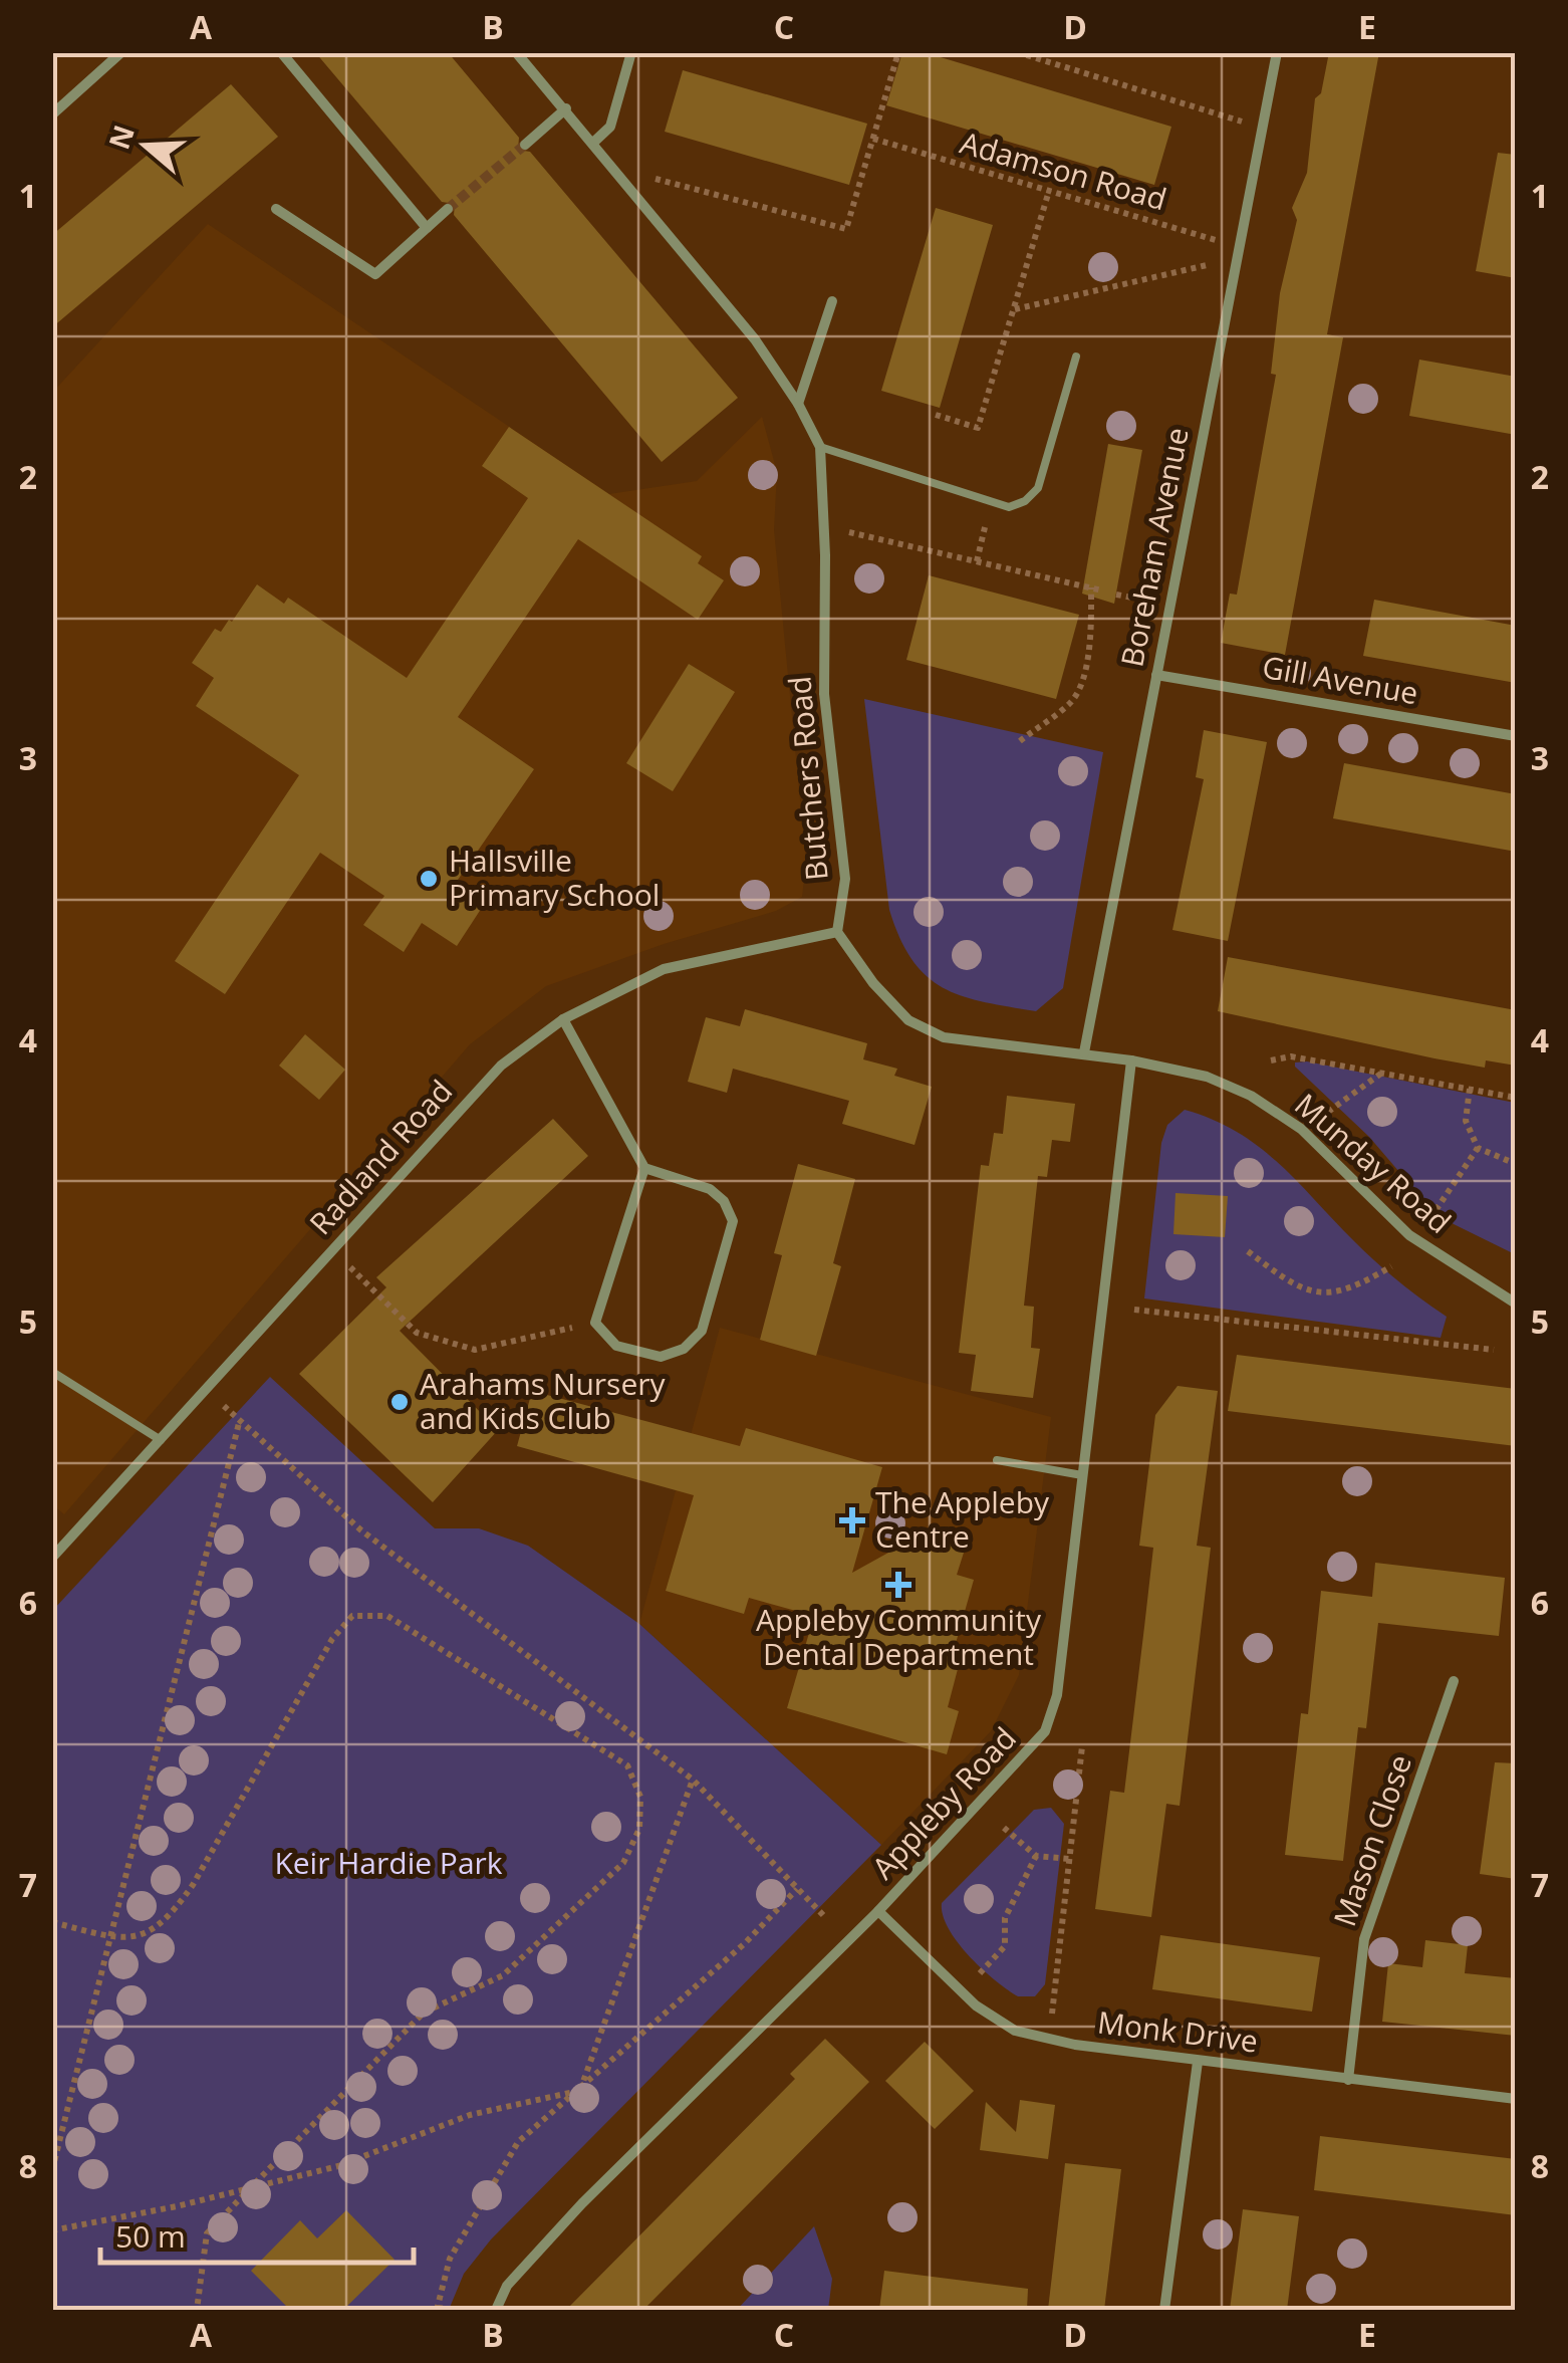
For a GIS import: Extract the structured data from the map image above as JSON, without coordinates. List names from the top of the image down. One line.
{"streets":{"street":["Boreham Avenue","Gill Avenue","Butchers Road","Radland Road","Munday Road","Appleby Road","Mason Close","Monk Drive"],"path":["Adamson Road"]},"crossings":[["Adamson Road","Boreham Avenue"],["Boreham Avenue","Gill Avenue"],["Butchers Road","Radland Road"],["Munday Road","Appleby Road"],["Appleby Road","Monk Drive"],["Mason Close","Monk Drive"]],"parks":["Keir Hardie Park"],"places":{"other":["Hallsville Primary School","Arahams Nursery and Kids Club"],"health":["The Appleby Centre","Appleby Community Dental Department"]},"scale_bar":"50 m","north":"left","grid":{"columns":["A","B","C","D","E"],"rows":["1","2","3","4","5","6","7","8"]}}
